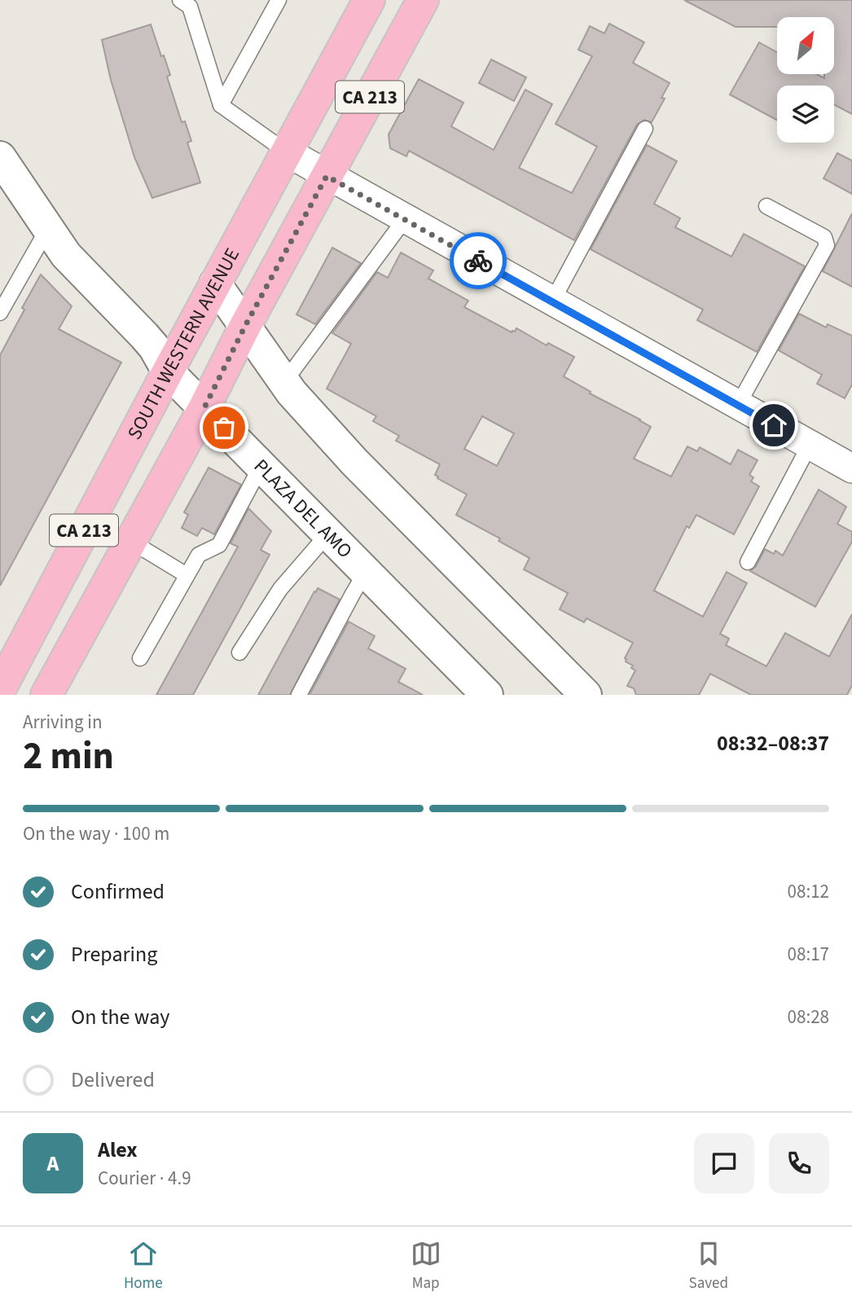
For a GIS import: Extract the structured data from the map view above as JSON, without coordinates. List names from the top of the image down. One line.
{"streets":{"main road":["CA 213","SOUTH WESTERN AVENUE"],"street":["PLAZA DEL AMO"]},"crossings":[["CA 213","PLAZA DEL AMO"],["SOUTH WESTERN AVENUE","PLAZA DEL AMO"]],"north":"top right","page":{"heading":["2 min","Arriving in","08:32–08:37"],"panel":["Alex","Courier · 4.9"],"bar":"On the way · 100 m","list":[["Confirmed","08:12"],["Preparing","08:17"],["On the way","08:28"],"Delivered"],"round":"A","tabs":["Home","Map","Saved"]}}
